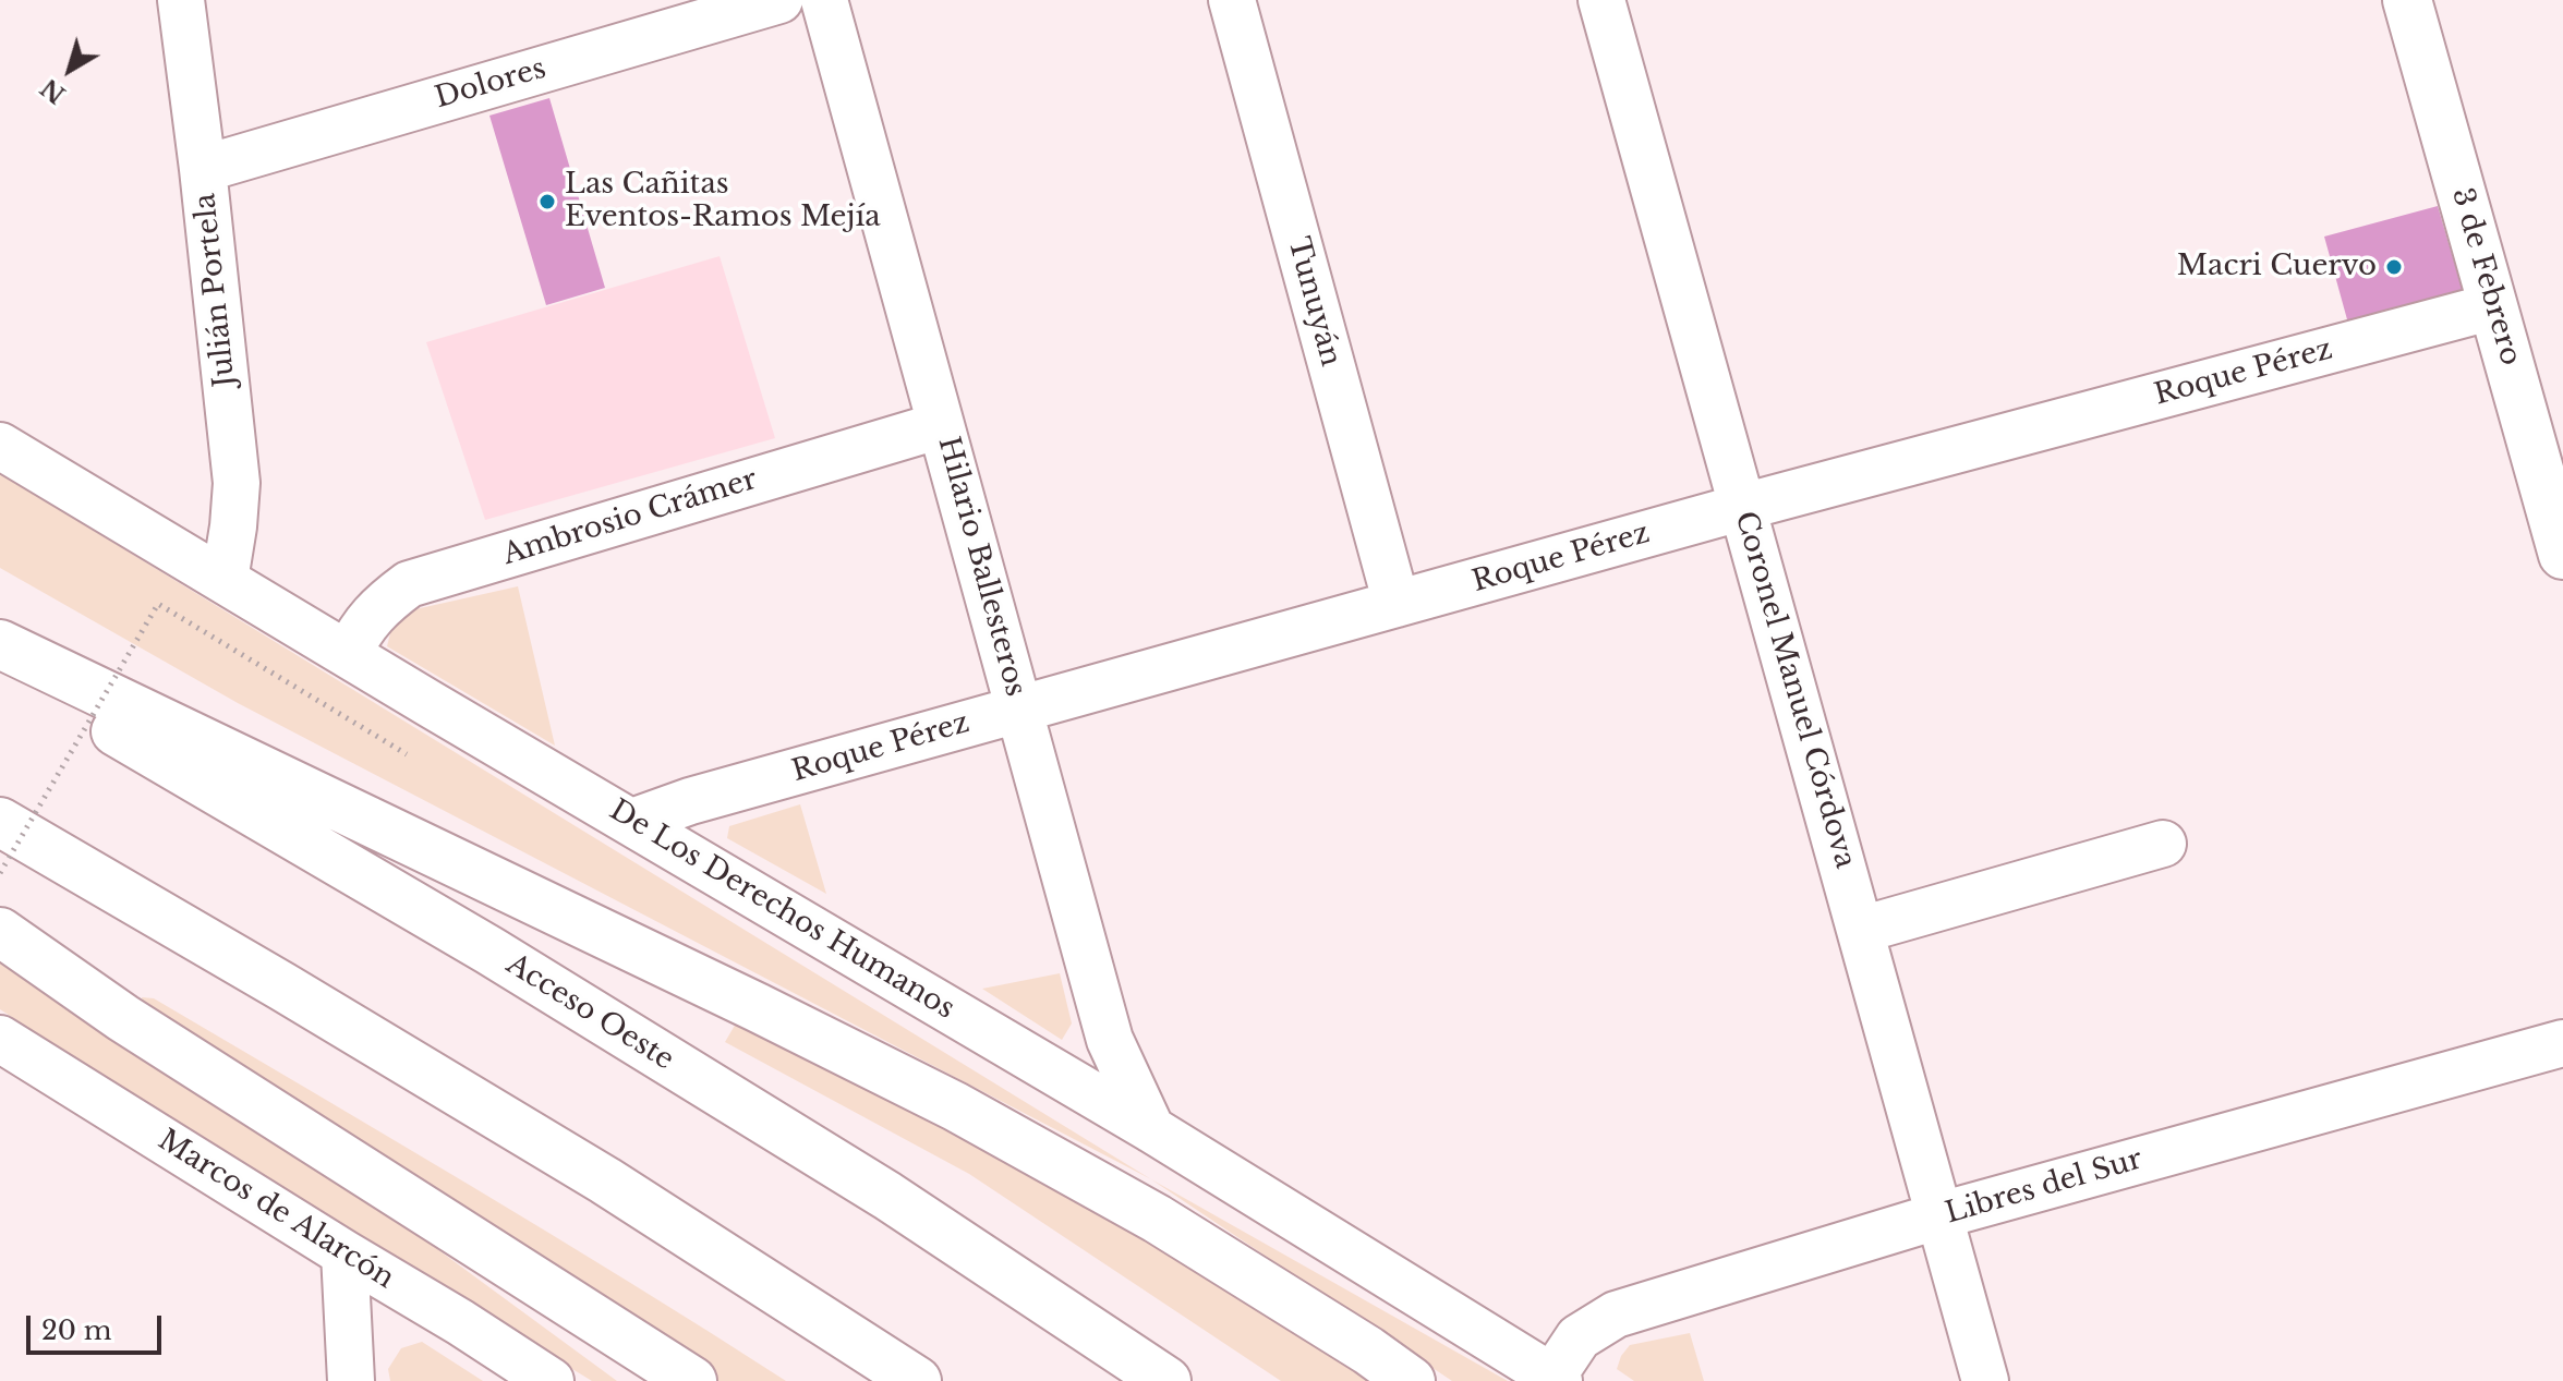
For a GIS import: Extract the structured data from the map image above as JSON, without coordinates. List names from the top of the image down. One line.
{"streets":{"main road":["3 de Febrero","Acceso Oeste"],"street":["Dolores","Julián Portela","Tunuyán","Roque Pérez","Ambrosio Crámer","Hilario Ballesteros","Coronel Manuel Córdova","De Los Derechos Humanos","Libres del Sur","Marcos de Alarcón"]},"crossings":[["Dolores","Julián Portela"],["3 de Febrero","Roque Pérez"],["Julián Portela","De Los Derechos Humanos"],["Tunuyán","Roque Pérez"],["Roque Pérez","Hilario Ballesteros"],["Roque Pérez","Coronel Manuel Córdova"],["Roque Pérez","De Los Derechos Humanos"],["Ambrosio Crámer","Hilario Ballesteros"],["Ambrosio Crámer","De Los Derechos Humanos"],["Hilario Ballesteros","De Los Derechos Humanos"],["Coronel Manuel Córdova","Libres del Sur"],["De Los Derechos Humanos","Libres del Sur"]],"places":["Las Cañitas Eventos-Ramos Mejía","Macri Cuervo"],"scale_bar":"20 m","north":"bottom left"}
